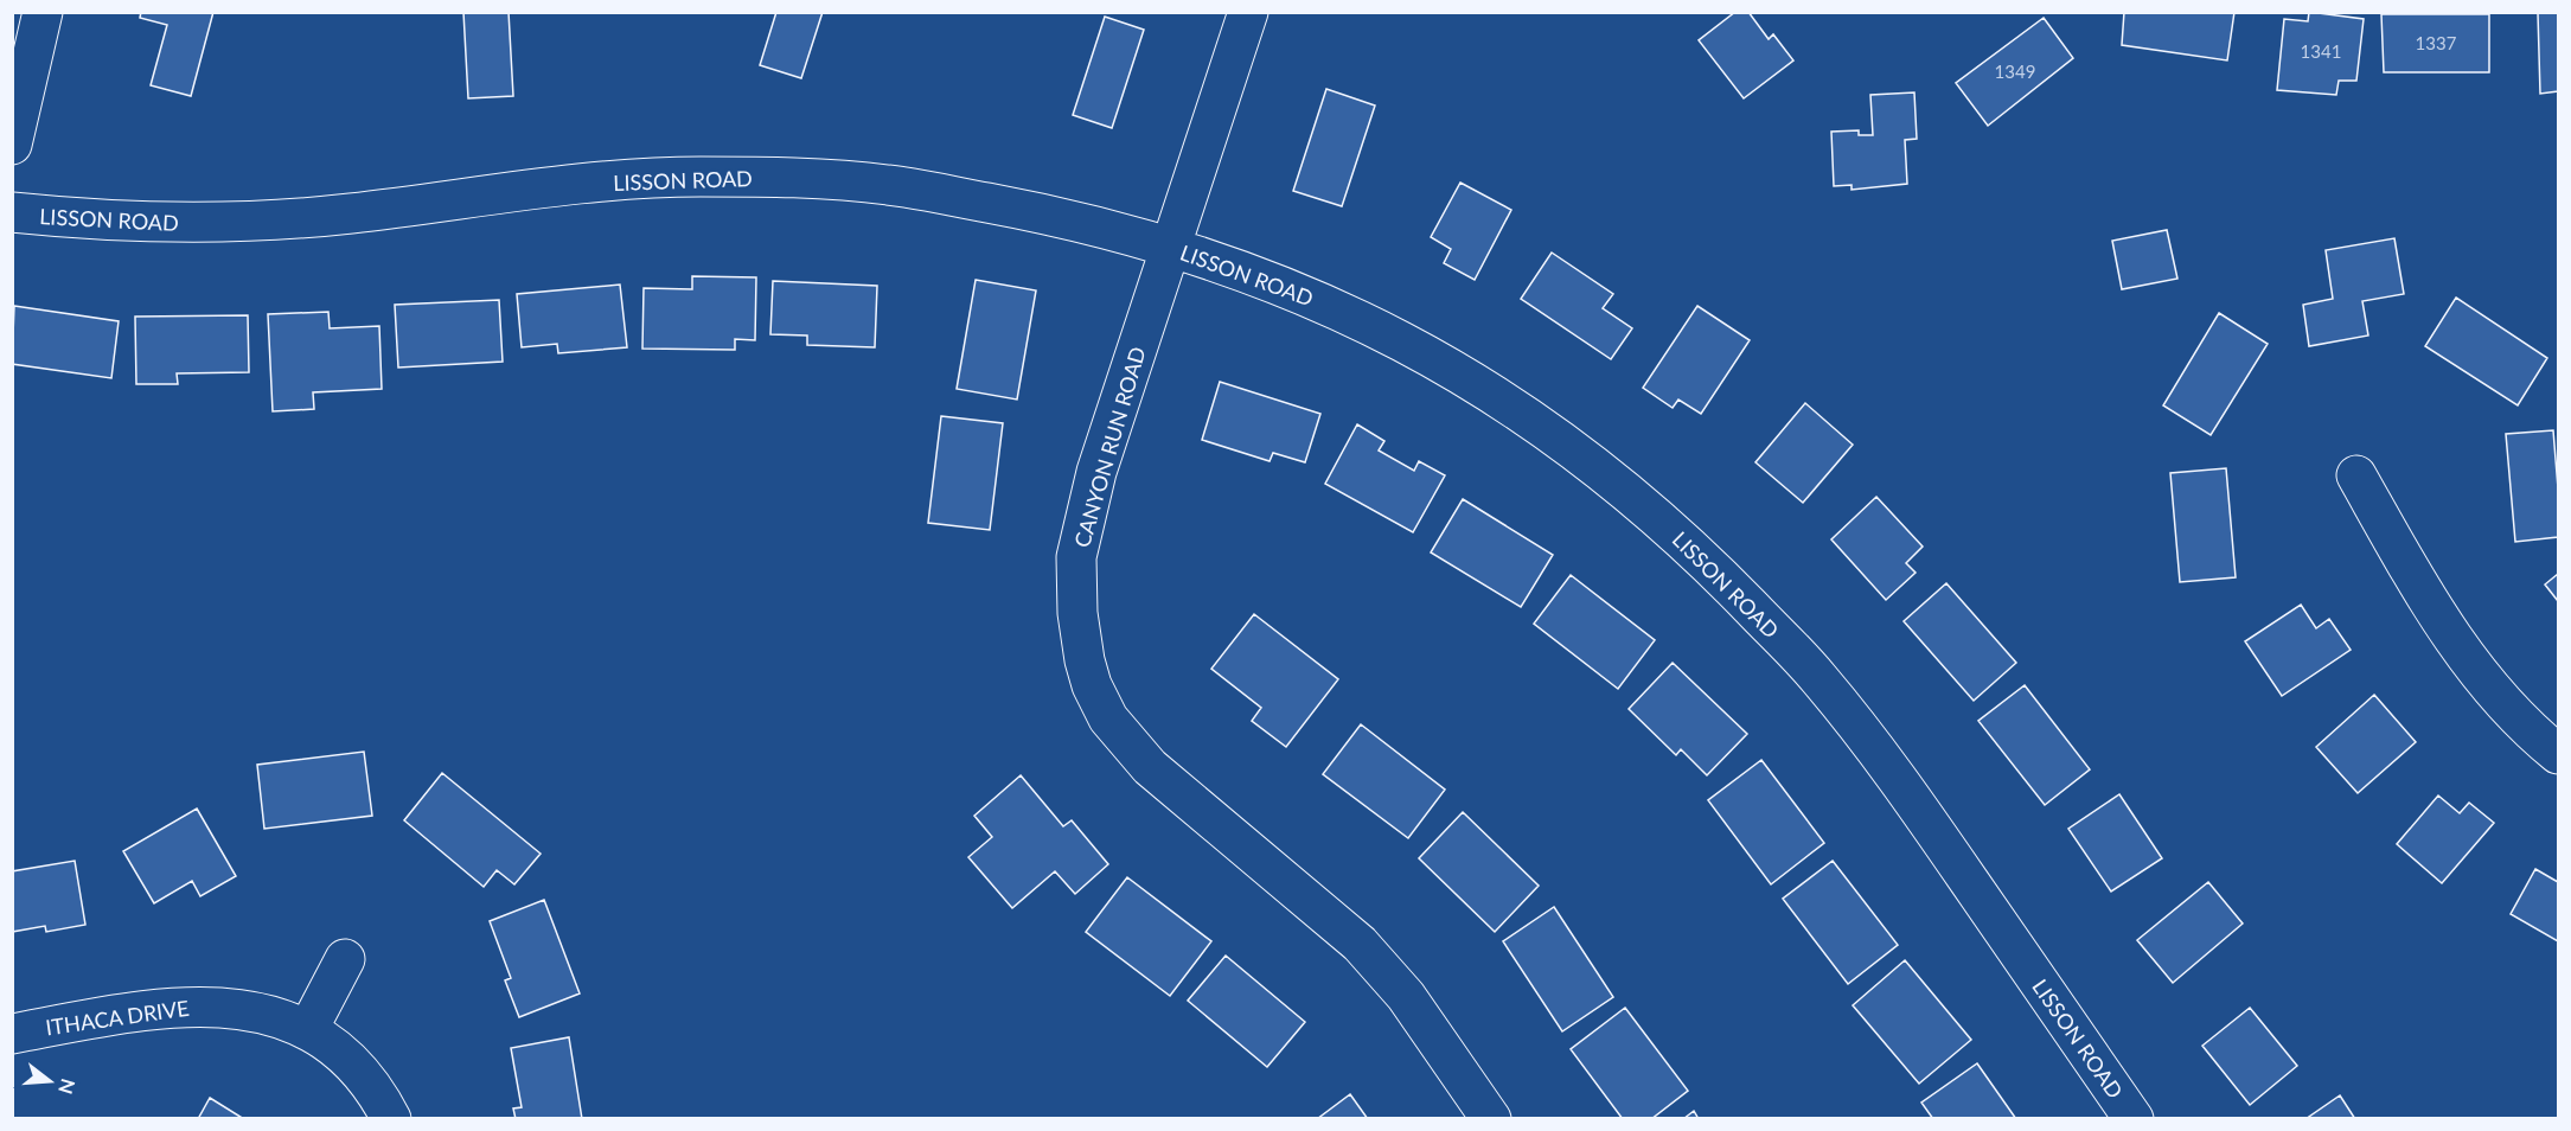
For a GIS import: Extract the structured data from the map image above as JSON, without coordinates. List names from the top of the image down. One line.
{"streets":{"street":["LISSON ROAD","CANYON RUN ROAD","ITHACA DRIVE"]},"crossings":[["LISSON ROAD","CANYON RUN ROAD"]],"house_numbers":["1337","1341","1349"],"north":"right"}
